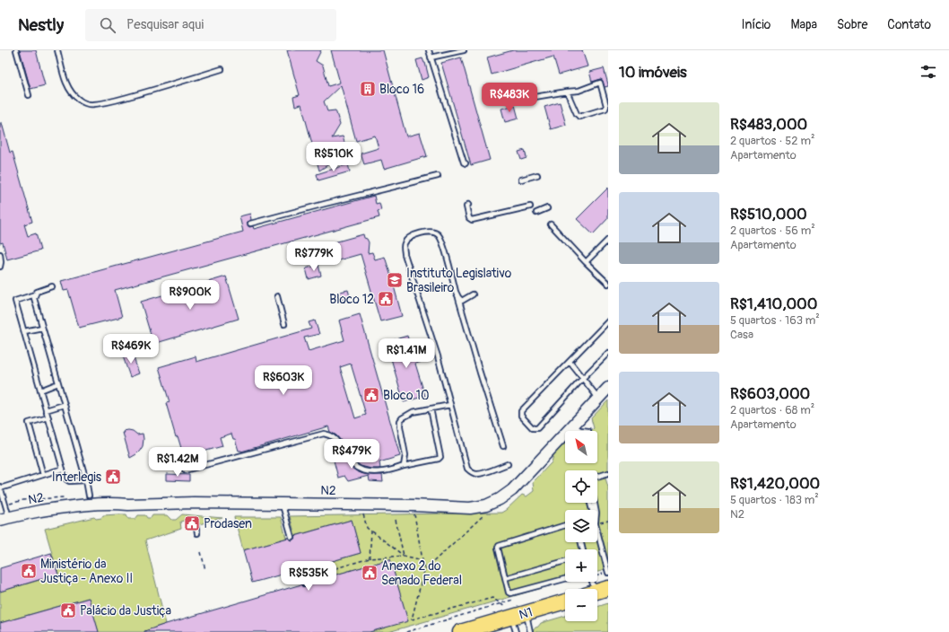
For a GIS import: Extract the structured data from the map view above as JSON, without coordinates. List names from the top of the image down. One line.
{"streets":{"highway":["N1"],"main road":["N2"]},"places":{"building":["Bloco 16"],"school or university":["Instituto Legislativo Brasileiro"],"public building":["Bloco 12","Bloco 10","Interlegis","Prodasen","Ministério da Justiça - Anexo II","Anexo 2 do Senado Federal","Palácio da Justiça"]},"north":"top left","page":{"header":"Nestly","search":"Pesquisar aqui","nav":["Início","Mapa","Sobre","Contato"],"heading":"10 imóveis","price":["R$483K","R$510K","R$779K","R$900K","R$469K","R$1.41M","R$603K","R$479K","R$1.42M","R$535K"],"list":[{"name":"R$483,000","note":"2 quartos · 52 m² · Apartamento"},{"name":"R$510,000","note":"2 quartos · 56 m² · Apartamento"},{"name":"R$1,410,000","note":"5 quartos · 163 m² · Casa"},{"name":"R$603,000","note":"2 quartos · 68 m² · Apartamento"},{"name":"R$1,420,000","note":"5 quartos · 183 m² · N2"}],"map_buttons":["+","−"]}}
